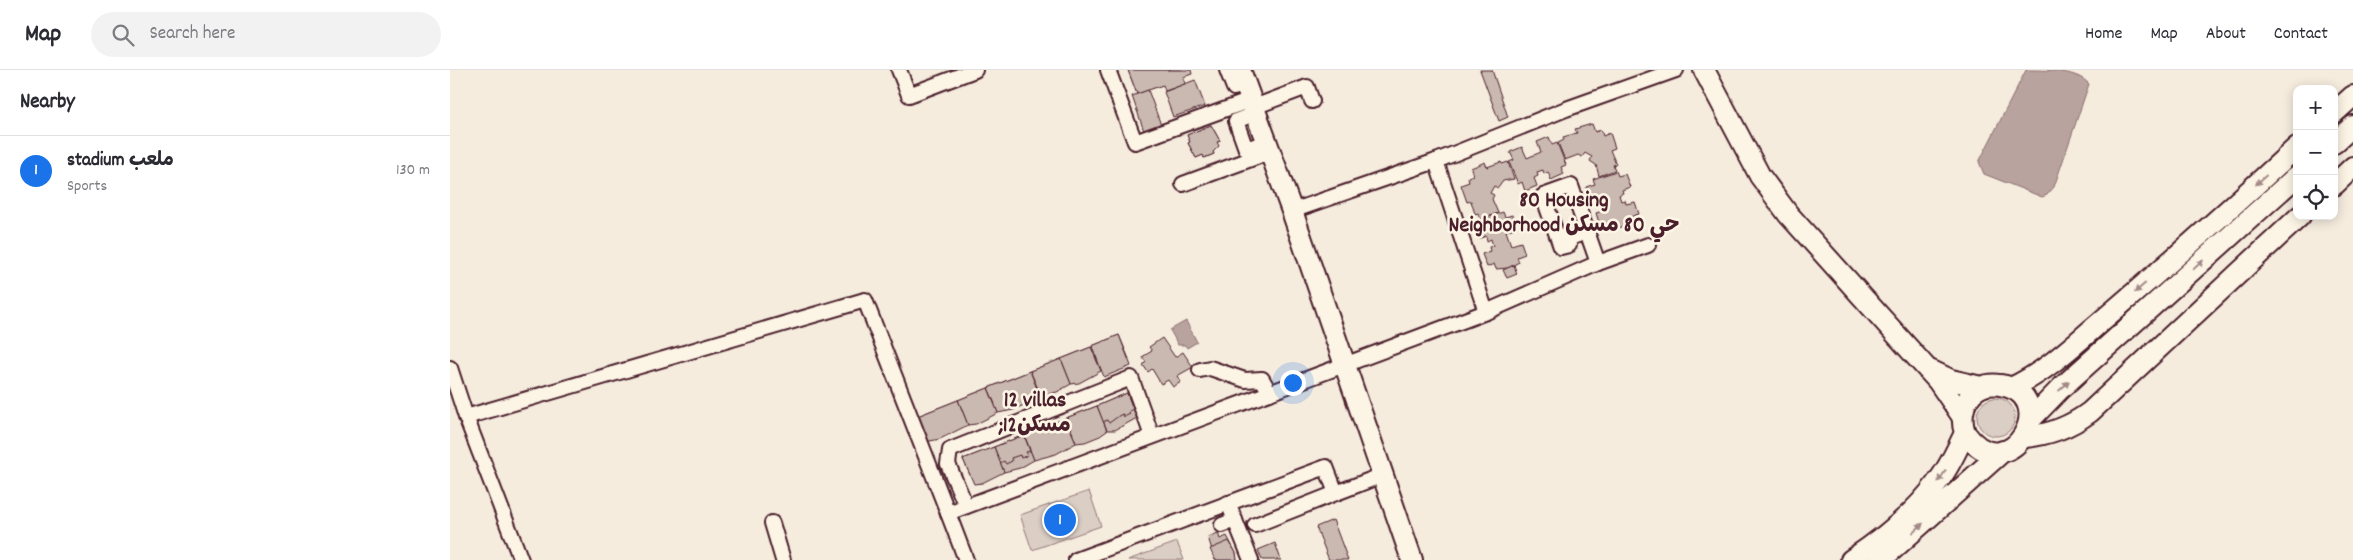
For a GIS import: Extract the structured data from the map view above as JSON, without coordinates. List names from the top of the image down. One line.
{"districts":["80 Housing Neighborhood حي 80 مسكن","12 villas ;12مسكن"],"page":{"header":"Map","search":"Search here","nav":["Home","Map","About","Contact"],"heading":"Nearby","map_buttons":["+","−"],"list":[{"mark":"1","name":"stadium ملعب","note":"Sports","value":"130 m"}],"pins":"1"}}
